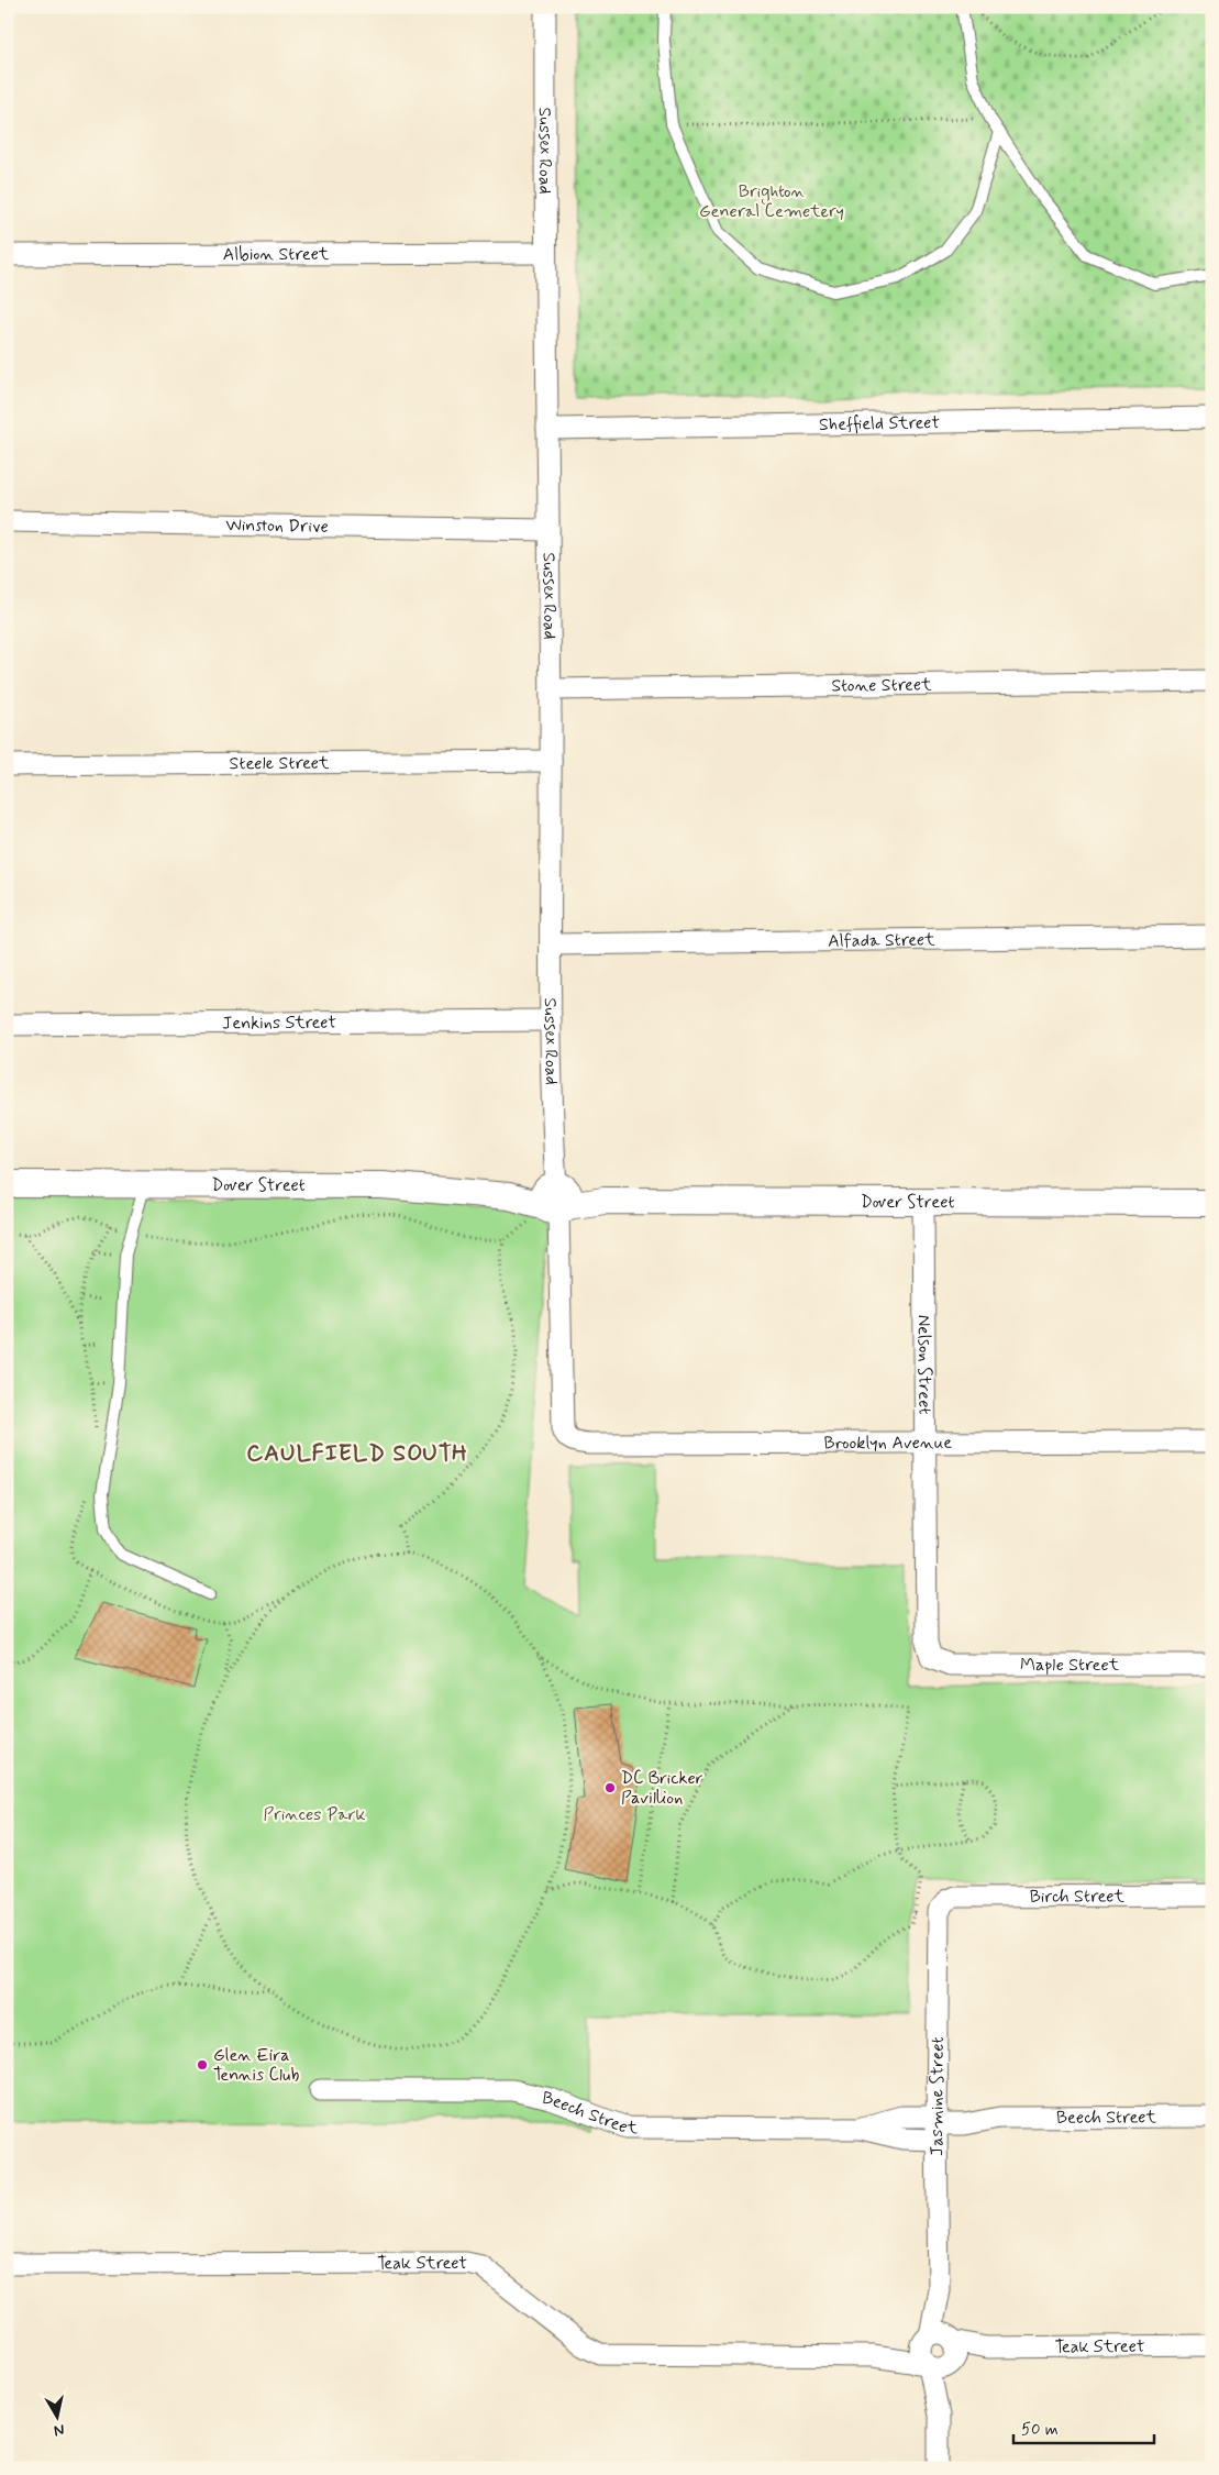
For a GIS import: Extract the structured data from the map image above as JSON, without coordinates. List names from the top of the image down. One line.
{"streets":{"street":["Sussex Road","Albion Street","Sheffield Street","Winston Drive","Stone Street","Steele Street","Alfada Street","Jenkins Street","Dover Street","Nelson Street","Brooklyn Avenue","Maple Street","Birch Street","Jasmine Street","Beech Street","Teak Street"]},"crossings":[["Sussex Road","Albion Street"],["Sussex Road","Sheffield Street"],["Sussex Road","Winston Drive"],["Sussex Road","Stone Street"],["Sussex Road","Steele Street"],["Sussex Road","Alfada Street"],["Sussex Road","Jenkins Street"],["Sussex Road","Dover Street"],["Sussex Road","Brooklyn Avenue"],["Dover Street","Nelson Street"],["Nelson Street","Brooklyn Avenue"],["Nelson Street","Maple Street"],["Birch Street","Jasmine Street"],["Jasmine Street","Beech Street"],["Jasmine Street","Teak Street"]],"districts":["CAULFIELD SOUTH"],"parks":["Brighton General Cemetery","Princes Park"],"places":["DC Bricker Pavillion","Glen Eira Tennis Club"],"scale_bar":"50 m","north":"bottom"}
